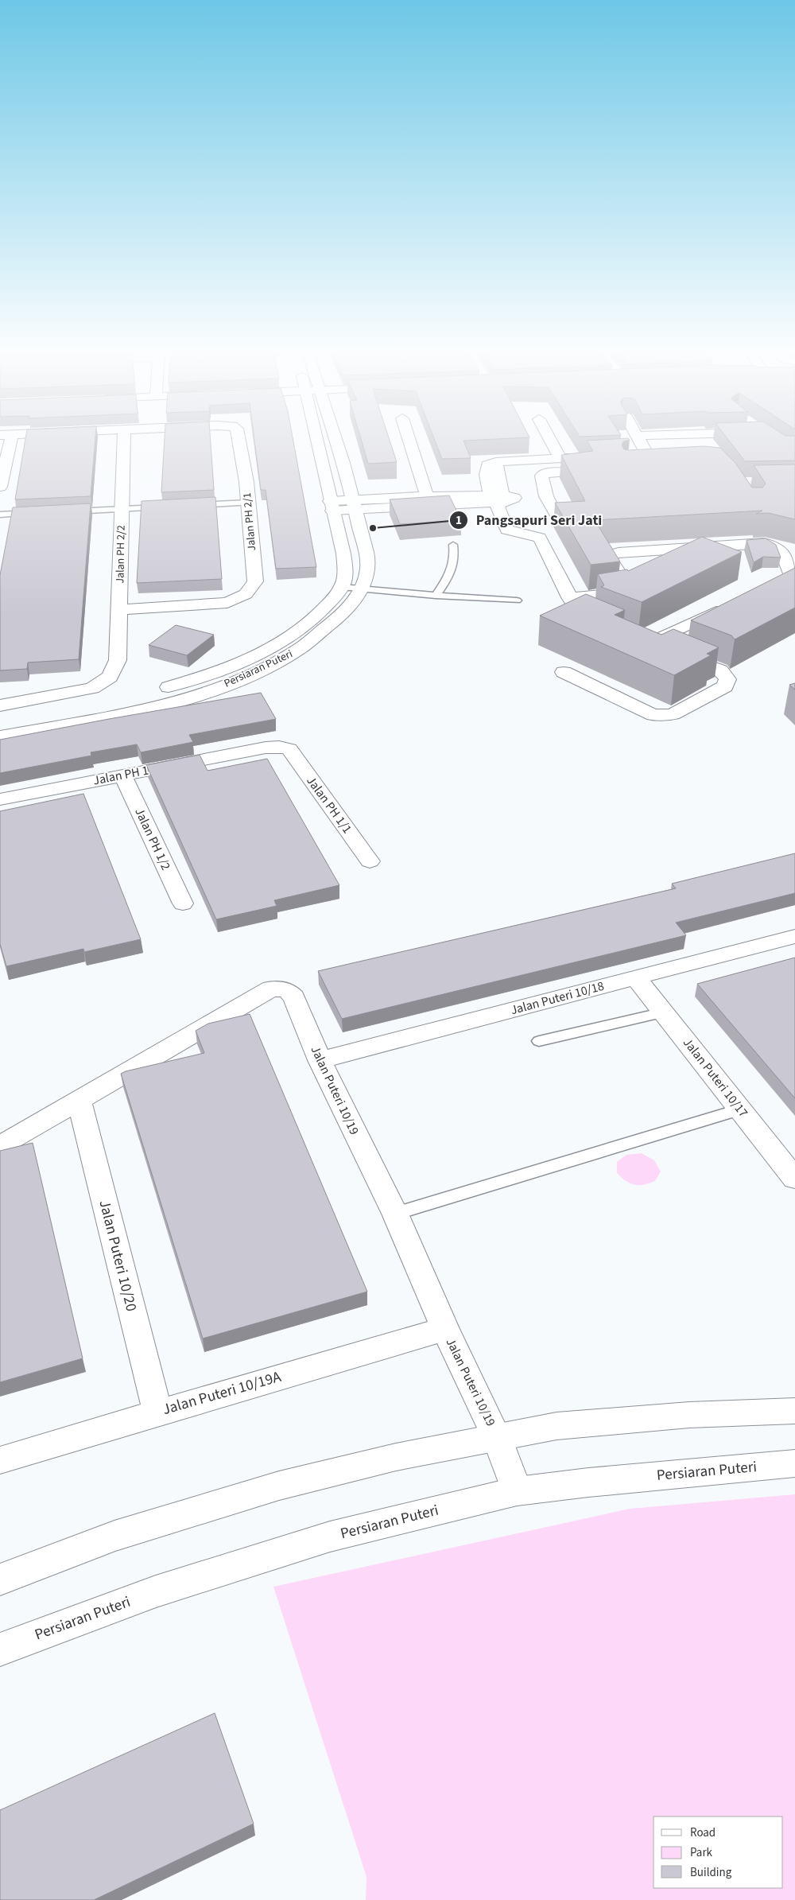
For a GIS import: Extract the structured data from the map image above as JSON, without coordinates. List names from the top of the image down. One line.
{"streets":{"street":["Jalan PH 2/1","Jalan PH 2/2","Persiaran Puteri","Jalan PH 1","Jalan PH 1/1","Jalan PH 1/2","Jalan Puteri 10/18","Jalan Puteri 10/17","Jalan Puteri 10/19","Jalan Puteri 10/20","Jalan Puteri 10/19A"]},"crossings":[["Jalan PH 2/1","Jalan PH 2/2"],["Persiaran Puteri","Jalan Puteri 10/19"],["Jalan PH 1","Jalan PH 1/1"],["Jalan PH 1","Jalan PH 1/2"],["Jalan Puteri 10/18","Jalan Puteri 10/17"],["Jalan Puteri 10/18","Jalan Puteri 10/19"],["Jalan Puteri 10/19","Jalan Puteri 10/20"],["Jalan Puteri 10/19","Jalan Puteri 10/19A"],["Jalan Puteri 10/20","Jalan Puteri 10/19A"]],"places":["Pangsapuri Seri Jati"],"legend":["Road","Park","Building"]}
